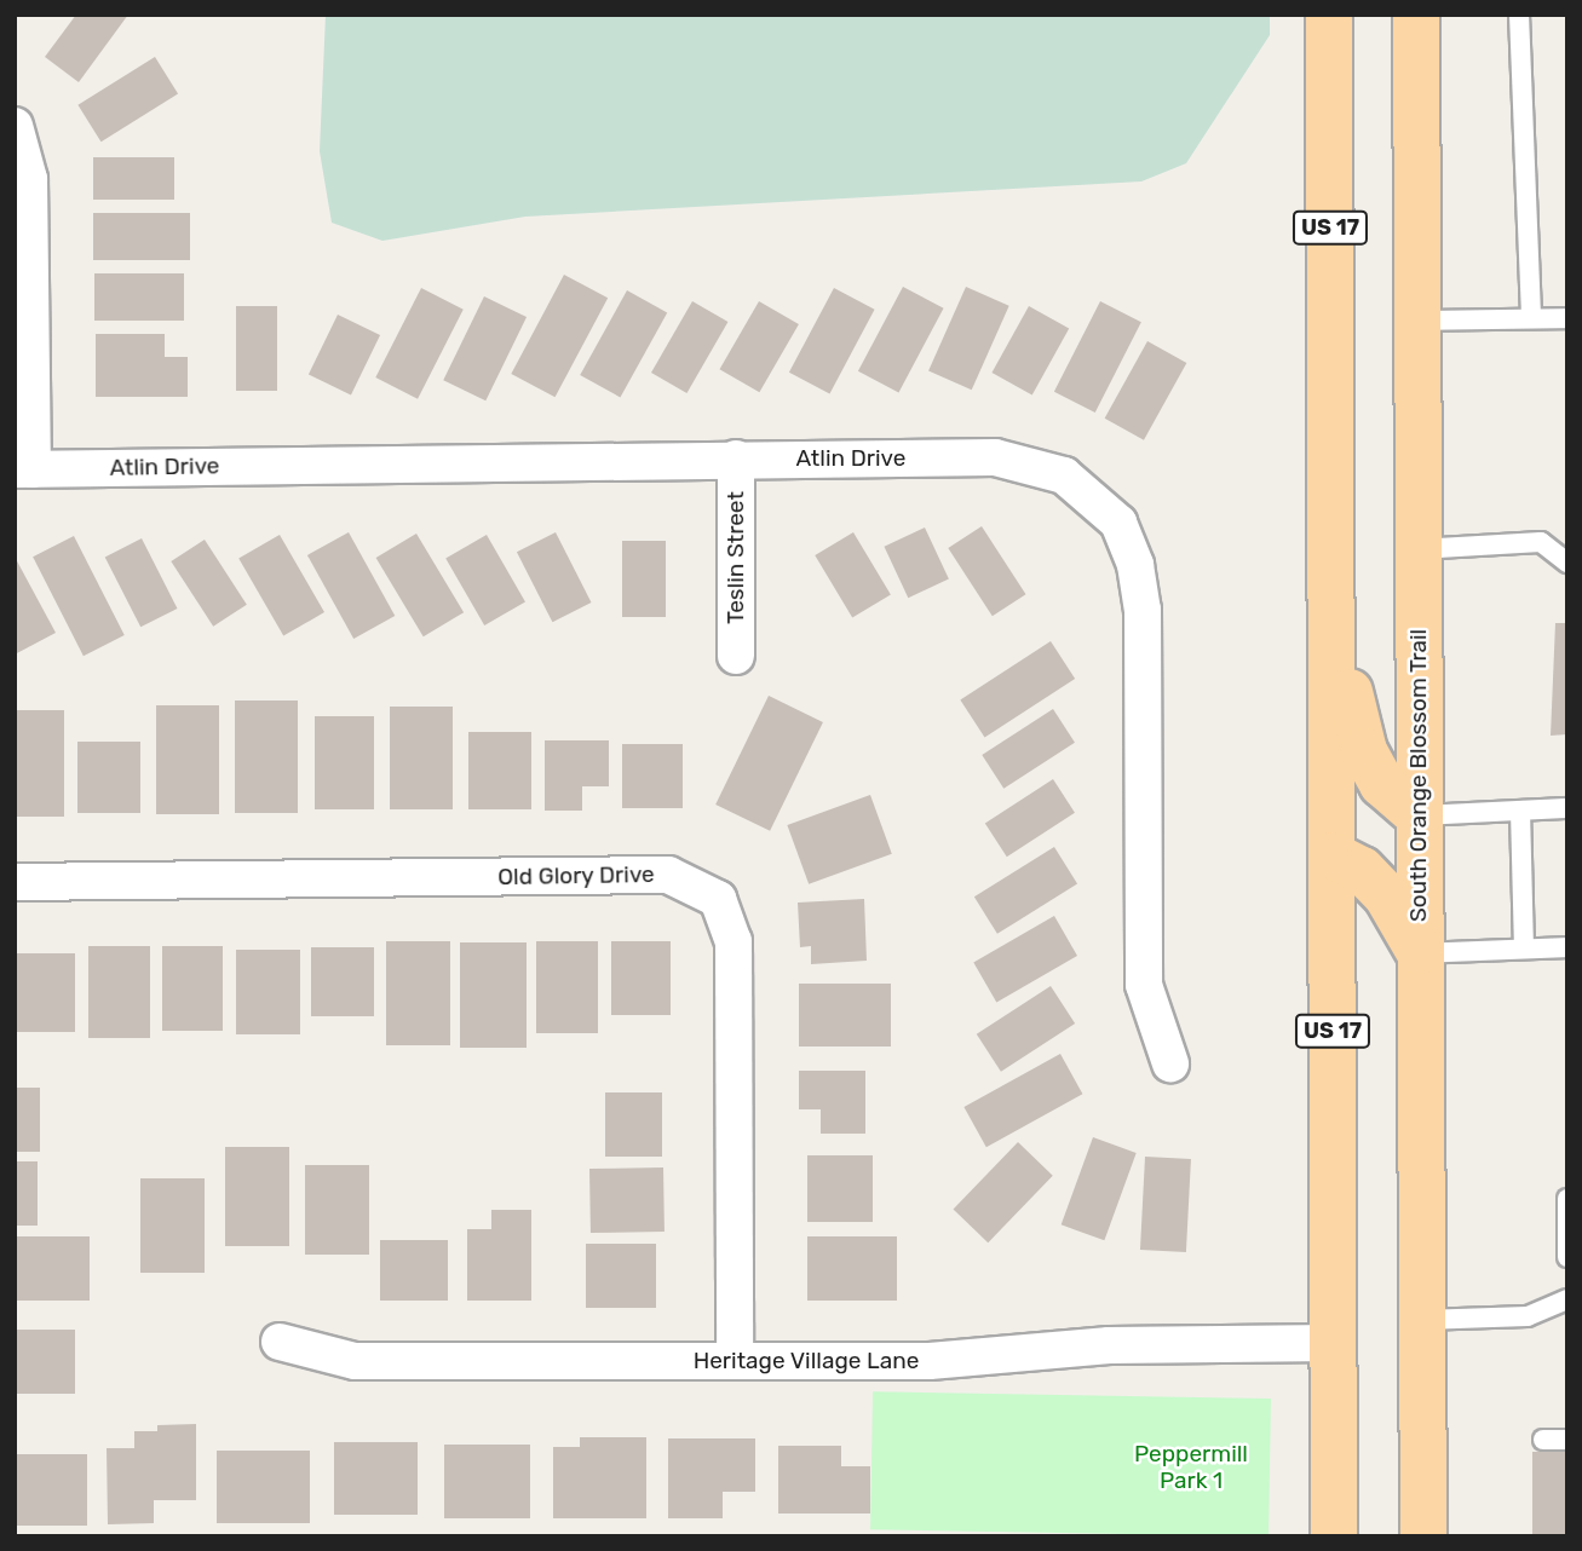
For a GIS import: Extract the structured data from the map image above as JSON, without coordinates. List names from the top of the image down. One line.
{"streets":{"main road":["US 17","South Orange Blossom Trail"],"street":["Atlin Drive","Teslin Street","Old Glory Drive","Heritage Village Lane"]},"crossings":[["US 17","Heritage Village Lane"],["Atlin Drive","Teslin Street"],["Old Glory Drive","Heritage Village Lane"]],"parks":["Peppermill Park 1"]}
